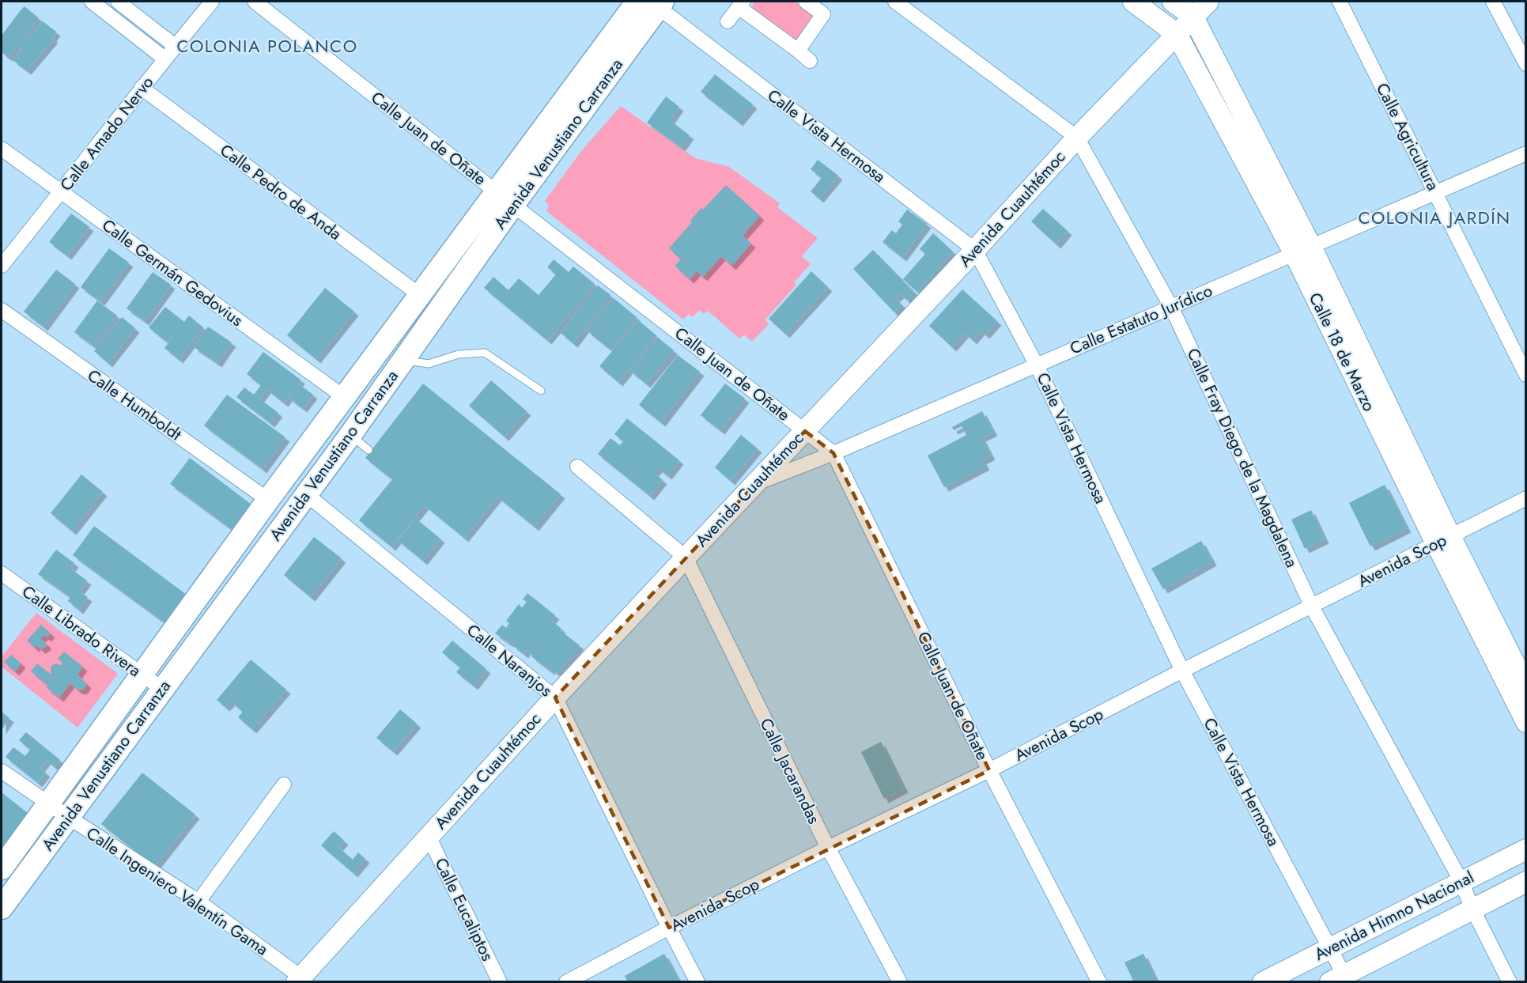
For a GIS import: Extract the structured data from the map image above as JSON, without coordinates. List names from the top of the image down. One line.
{"streets":{"main road":["Avenida Venustiano Carranza"],"street":["Calle Amado Nervo","Calle Vista Hermosa","Calle Agricultura","Calle Juan de Oñate","Calle Pedro de Anda","Avenida Cuauhtémoc","Calle Germán Gedovius","Calle Estatuto Jurídico","Calle 18 de Marzo","Calle Humboldt","Calle Fray Diego de la Magdalena","Avenida Scop","Calle Librado Rivera","Calle Naranjos","Calle Jacarandas","Calle Ingeniero Valentín Gama","Calle Eucaliptos","Avenida Himno Nacional"]},"crossings":[["Calle Amado Nervo","Calle Pedro de Anda"],["Calle Amado Nervo","Calle Germán Gedovius"],["Calle Vista Hermosa","Avenida Venustiano Carranza"],["Calle Vista Hermosa","Avenida Cuauhtémoc"],["Calle Vista Hermosa","Calle Estatuto Jurídico"],["Calle Vista Hermosa","Avenida Scop"],["Calle Vista Hermosa","Avenida Himno Nacional"],["Calle Agricultura","Calle Estatuto Jurídico"],["Calle Juan de Oñate","Avenida Venustiano Carranza"],["Calle Juan de Oñate","Avenida Cuauhtémoc"],["Calle Juan de Oñate","Calle Estatuto Jurídico"],["Calle Juan de Oñate","Avenida Scop"],["Avenida Venustiano Carranza","Calle Pedro de Anda"],["Avenida Venustiano Carranza","Calle Germán Gedovius"],["Avenida Venustiano Carranza","Calle Humboldt"],["Avenida Venustiano Carranza","Calle Librado Rivera"],["Avenida Venustiano Carranza","Calle Naranjos"],["Avenida Venustiano Carranza","Calle Ingeniero Valentín Gama"],["Avenida Cuauhtémoc","Calle Estatuto Jurídico"],["Avenida Cuauhtémoc","Calle 18 de Marzo"],["Avenida Cuauhtémoc","Calle Fray Diego de la Magdalena"],["Avenida Cuauhtémoc","Calle Naranjos"],["Avenida Cuauhtémoc","Calle Jacarandas"],["Avenida Cuauhtémoc","Calle Ingeniero Valentín Gama"],["Avenida Cuauhtémoc","Calle Eucaliptos"],["Calle Estatuto Jurídico","Calle 18 de Marzo"],["Calle Estatuto Jurídico","Calle Fray Diego de la Magdalena"],["Calle 18 de Marzo","Avenida Scop"],["Calle Fray Diego de la Magdalena","Avenida Scop"],["Calle Fray Diego de la Magdalena","Avenida Himno Nacional"],["Avenida Scop","Calle Naranjos"],["Avenida Scop","Calle Jacarandas"]],"districts":["COLONIA POLANCO","COLONIA JARDÍN"]}
